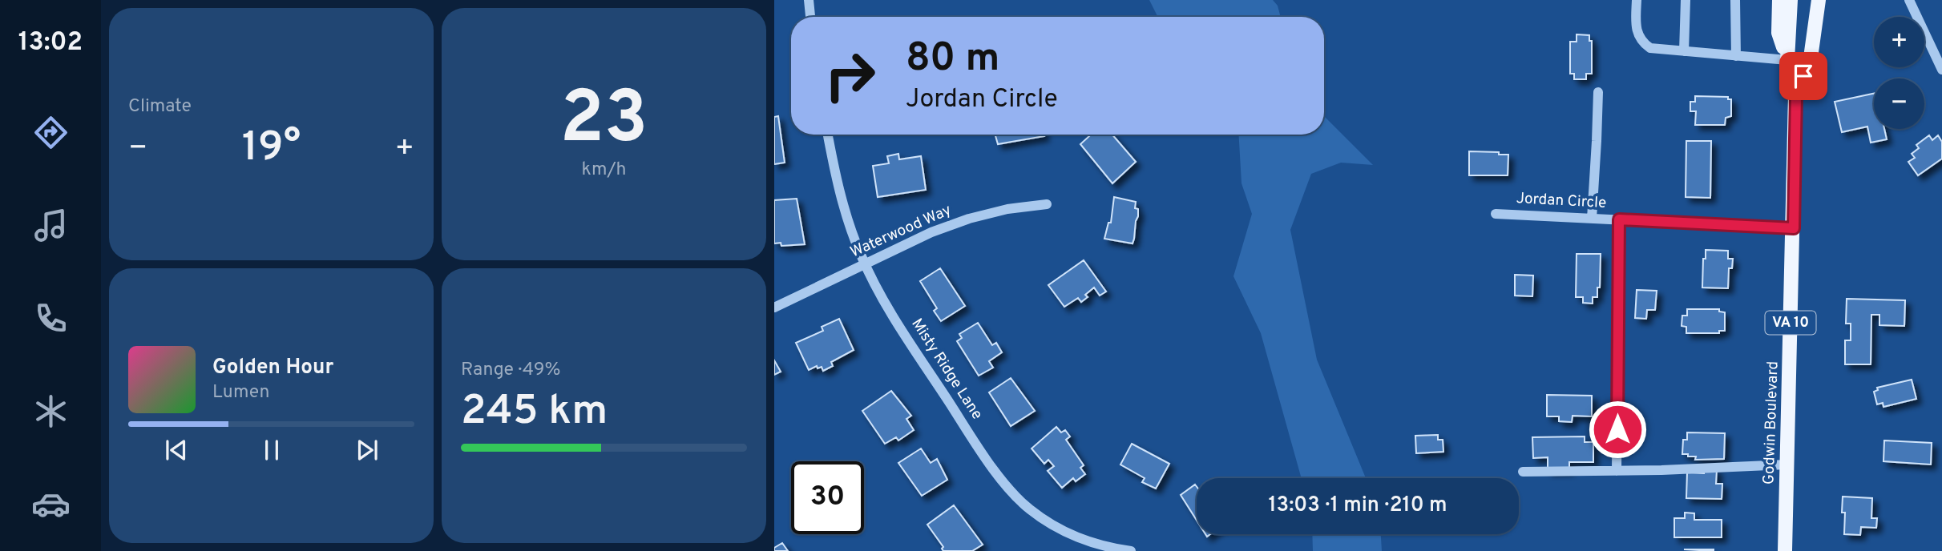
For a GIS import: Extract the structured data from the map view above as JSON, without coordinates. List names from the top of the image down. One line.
{"streets":{"main road":["VA 10","Godwin Boulevard"],"street":["Jordan Circle","Waterwood Way","Misty Ridge Lane"]},"crossings":[["Jordan Circle","Godwin Boulevard"],["Waterwood Way","Misty Ridge Lane"],["VA 10","Godwin Boulevard"]],"page":{"tabs":"13:02","tile":["Climate",["23","km/h"],["Range · 49%","245 km"]],"map_buttons":["+","−"],"turn":["80 m","Jordan Circle"],"heat":["−","19°","+"],"song":["Golden Hour","Lumen"],"limit":"30","trip":"13:03 · 1 min · 210 m"}}
